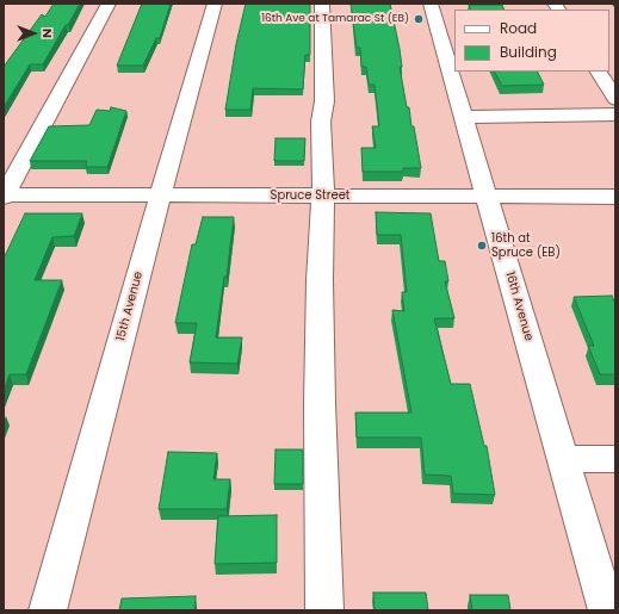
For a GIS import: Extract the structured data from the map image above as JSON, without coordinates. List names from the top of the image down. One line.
{"streets":{"street":["Spruce Street","15th Avenue","16th Avenue"]},"crossings":[["Spruce Street","15th Avenue"],["Spruce Street","16th Avenue"]],"places":["16th Ave at Tamarac St (EB)","16th at Spruce (EB)"],"legend":["Road","Building"],"north":"right"}
